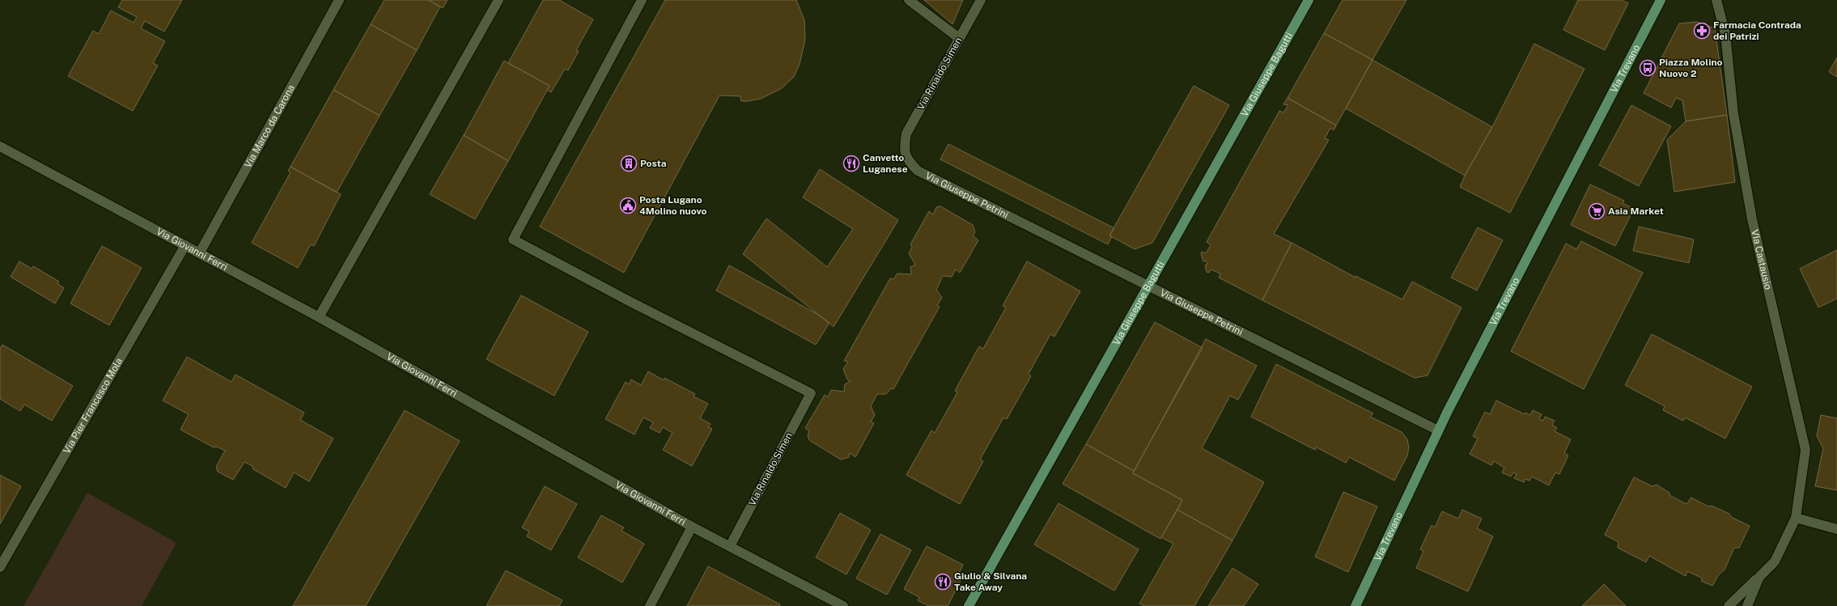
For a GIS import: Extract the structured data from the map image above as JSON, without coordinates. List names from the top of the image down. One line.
{"streets":{"main road":["Via Trevano","Via Giuseppe Bagutti"],"street":["Via Rinaldo Simen","Via Marco da Carona","Via Giuseppe Petrini","Via Giovanni Ferri","VIa Castausio","Via Pier Francesco Mola"]},"crossings":[["Via Trevano","Via Giuseppe Petrini"],["Via Rinaldo Simen","Via Giuseppe Petrini"],["Via Rinaldo Simen","Via Giovanni Ferri"],["Via Giuseppe Bagutti","Via Giuseppe Petrini"],["Via Marco da Carona","Via Giovanni Ferri"],["Via Giovanni Ferri","Via Pier Francesco Mola"]],"places":{"pharmacy":["Farmacia Contrada dei Patrizi"],"bus stop":["Piazza Molino Nuovo 2"],"building":["Posta"],"restaurant":["Canvetto Luganese","Giulio & Silvana Take Away"],"public building":["Posta Lugano 4Molino nuovo"],"supermarket":["Asia Market"]}}
